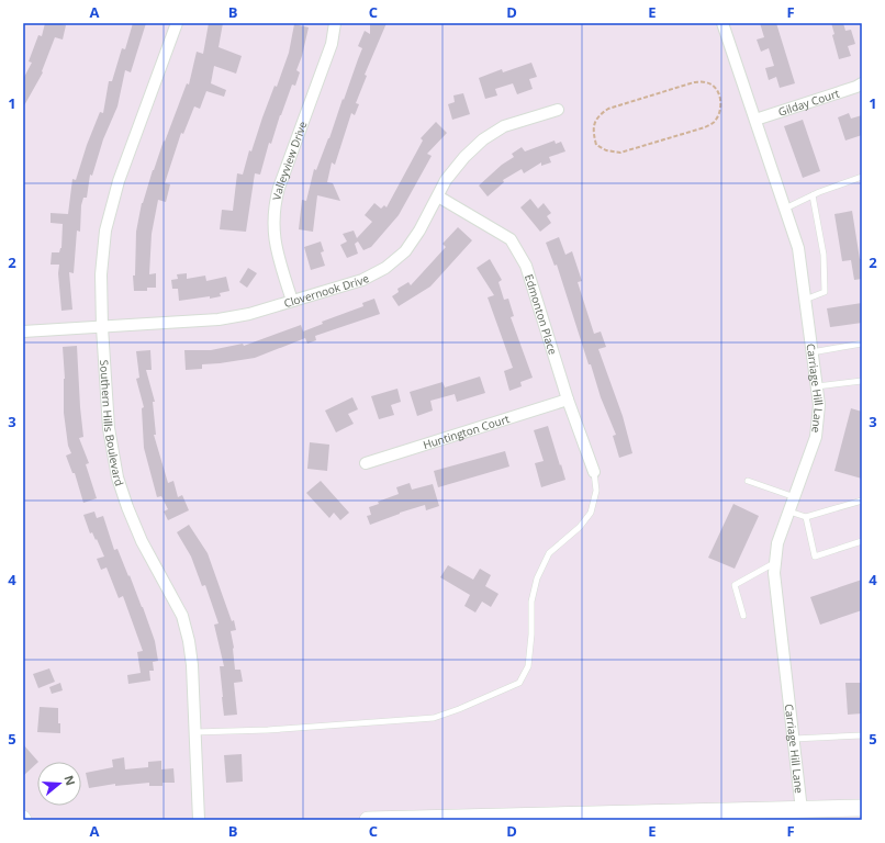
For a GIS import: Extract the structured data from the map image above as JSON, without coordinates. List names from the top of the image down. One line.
{"streets":{"street":["Gilday Court","Valleyview Drive","Clovernook Drive","Edmonton Place","Carriage Hill Lane","Southern Hills Boulevard","Huntington Court"]},"crossings":[["Gilday Court","Carriage Hill Lane"],["Valleyview Drive","Clovernook Drive"],["Clovernook Drive","Edmonton Place"],["Clovernook Drive","Southern Hills Boulevard"],["Edmonton Place","Huntington Court"]],"north":"right","grid":{"columns":["A","B","C","D","E","F"],"rows":["1","2","3","4","5"]}}
